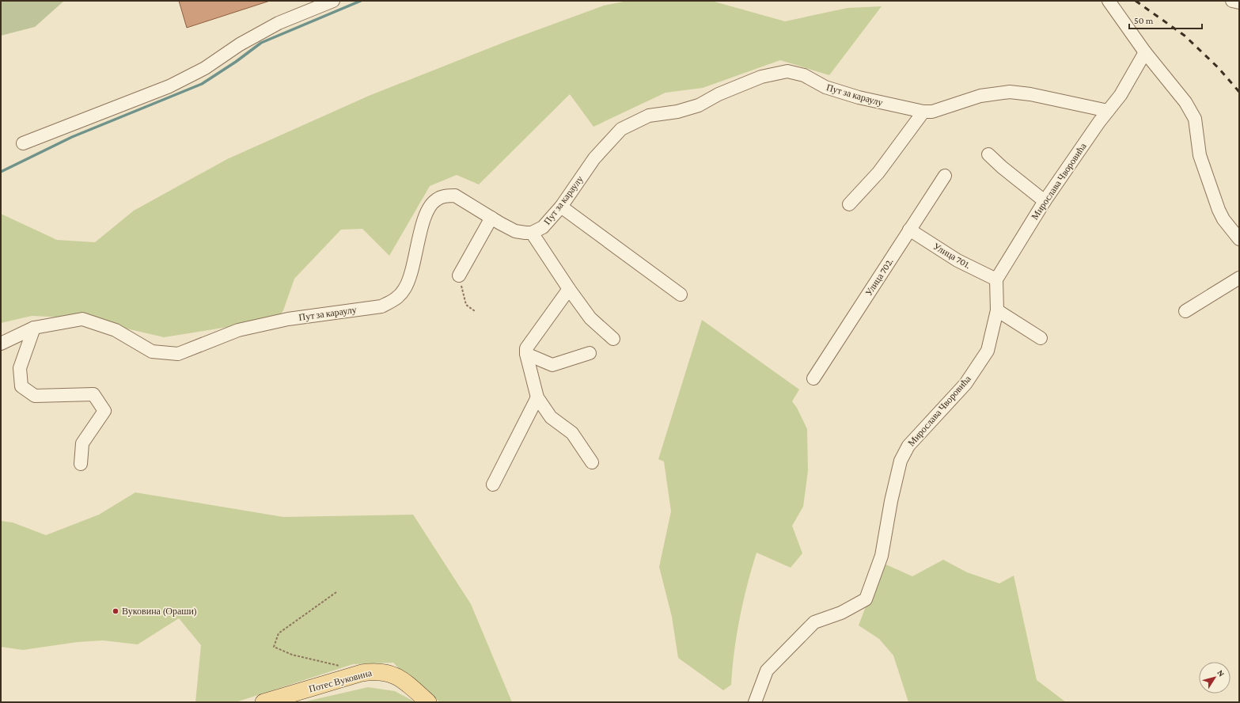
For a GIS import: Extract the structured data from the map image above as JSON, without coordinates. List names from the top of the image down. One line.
{"streets":{"main road":["Потес Вуковина"],"street":["Пут за караулу","Мирослава Чворовића","Улица 701.","Улица 702."]},"crossings":[["Пут за караулу","Мирослава Чворовића"],["Мирослава Чворовића","Улица 701."],["Улица 701.","Улица 702."]],"places":["Вуковина (Ораши)"],"scale_bar":"50 m","north":"top right"}
